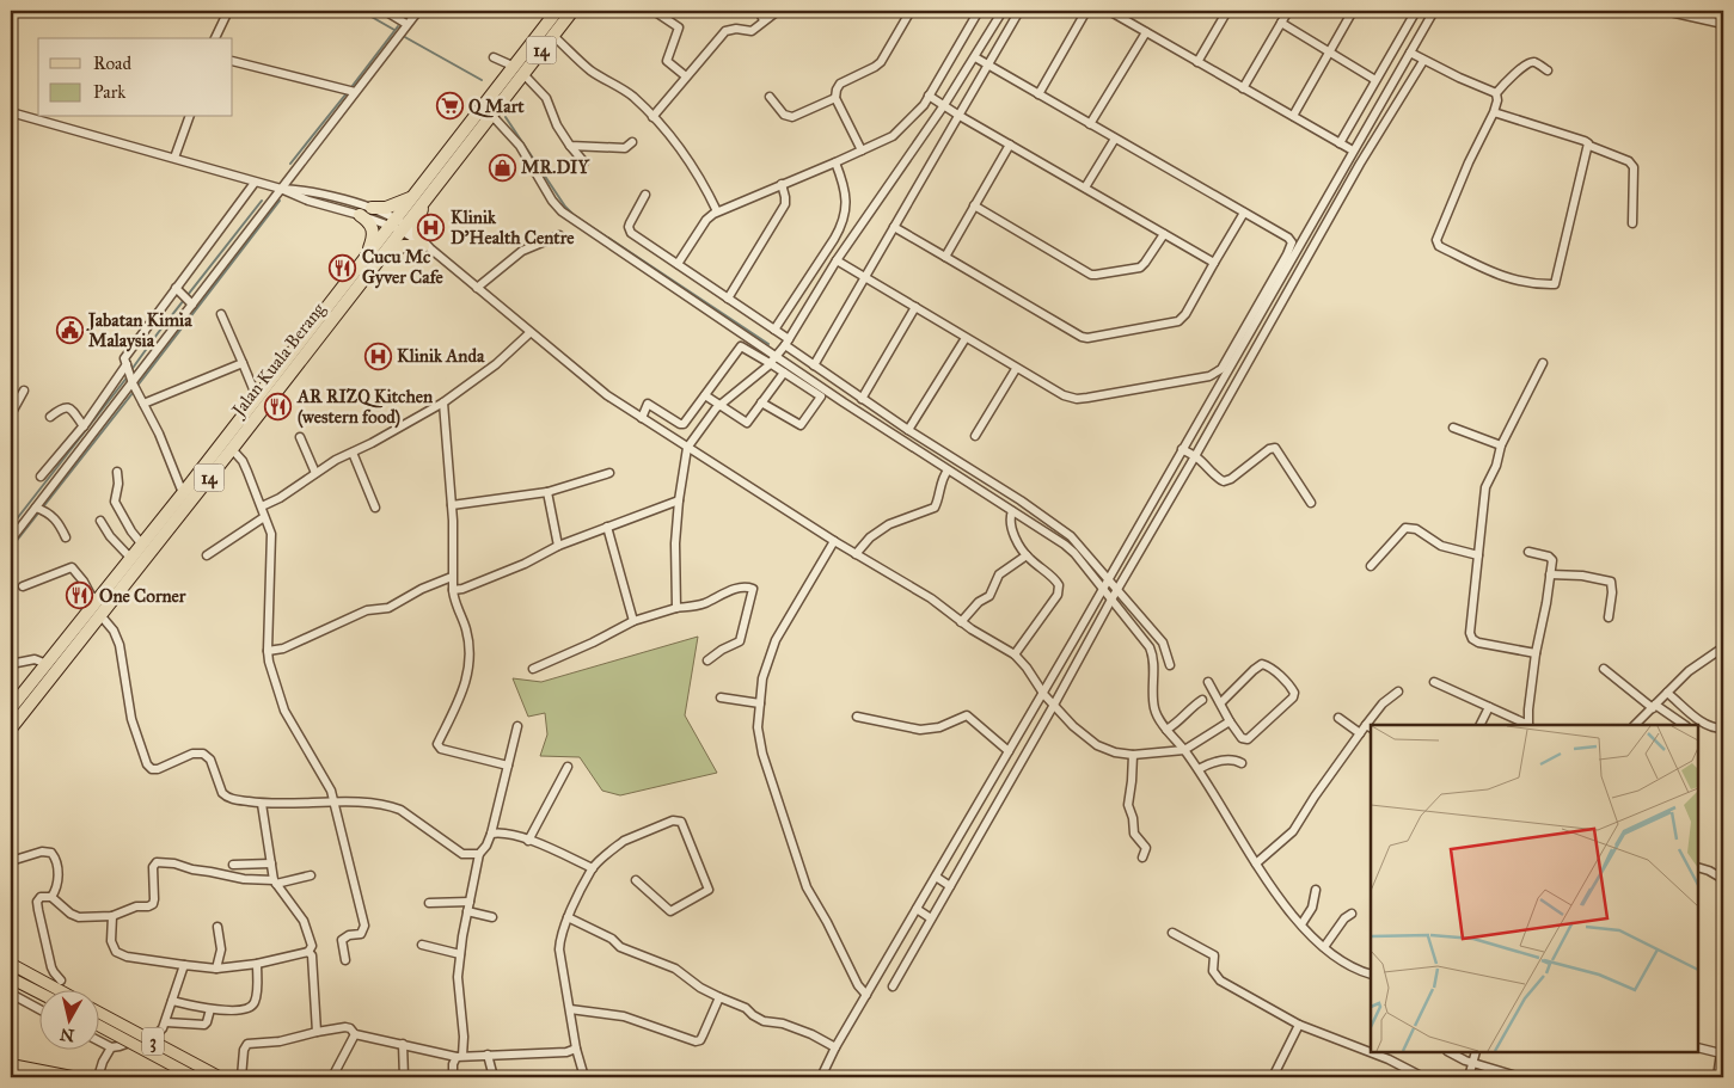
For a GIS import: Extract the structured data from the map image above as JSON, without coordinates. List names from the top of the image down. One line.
{"streets":{"highway":["14","Jalan Kuala Berang"],"main road":["3"]},"places":{"supermarket":["Q Mart"],"shop":["MR.DIY"],"hospital":["Klinik D'Health Centre","Klinik Anda"],"restaurant":["Cucu Mc Gyver Cafe","AR RIZQ Kitchen (western food)","One Corner"],"public building":["Jabatan Kimia Malaysia"]},"legend":["Road","Park"],"north":"bottom"}
